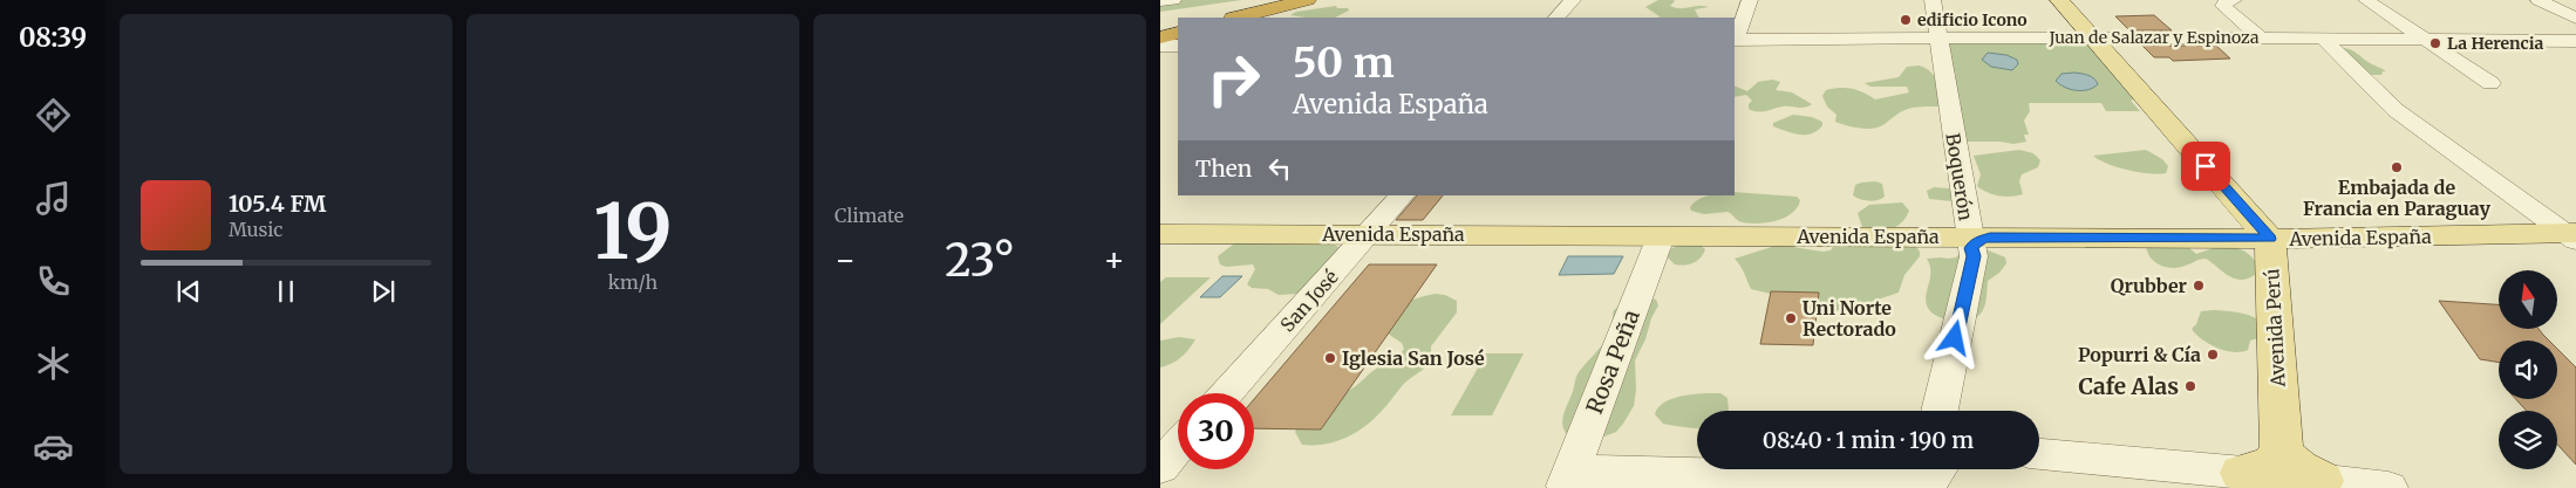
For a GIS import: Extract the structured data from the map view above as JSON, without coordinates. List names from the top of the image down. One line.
{"streets":{"main road":["Avenida España","Avenida Perú"],"street":["Juan de Salazar y Espinoza","Boquerón","San José","Rosa Peña"]},"crossings":[["Juan de Salazar y Espinoza","Boquerón"],["Boquerón","Avenida España"],["Avenida España","San José"],["Avenida España","Avenida Perú"],["Avenida España","Rosa Peña"]],"places":["edificio Icono","La Herencia","Embajada de Francia en Paraguay","Qrubber","Uni Norte Rectorado","Popurri & Cía","Iglesia San José","Cafe Alas"],"north":"top","page":{"tabs":"08:39","tile":[["19","km/h"],"Climate"],"turn":["50 m","Avenida España"],"then":"Then","song":["105.4 FM","Music"],"heat":["−","23°","+"],"limit":"30","trip":"08:40 · 1 min · 190 m"}}
